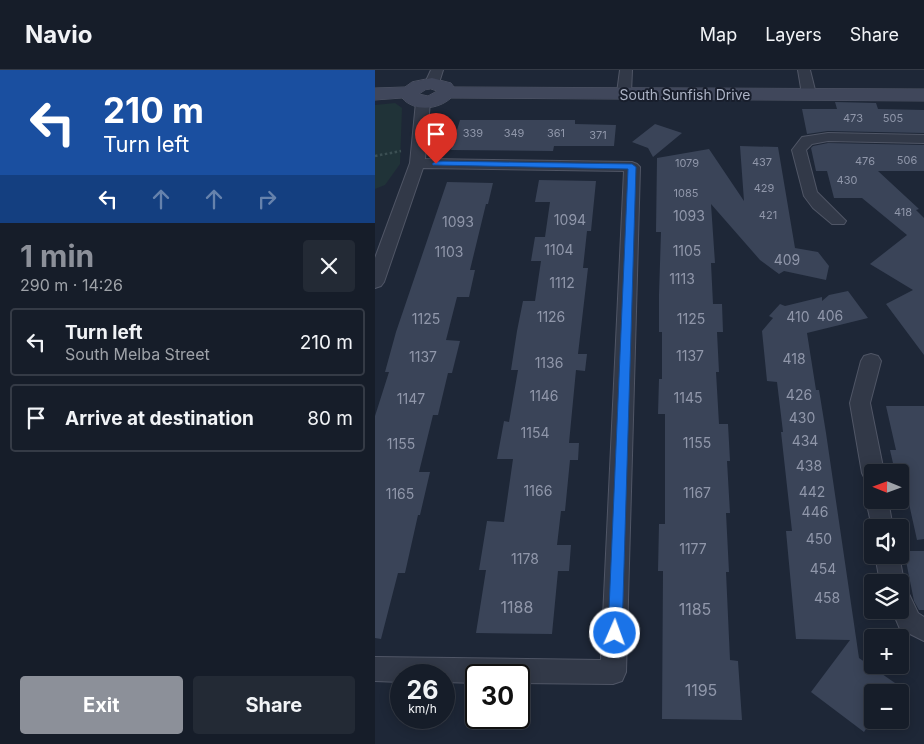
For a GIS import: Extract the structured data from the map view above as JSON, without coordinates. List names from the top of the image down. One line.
{"streets":{"street":["South Sunfish Drive"]},"house_numbers":["473","505","339","349","361","371","506","476","437","1079","430","429","1085","418","1093","421","1094","1093","1104","1105","1103","409","1113","1112","406","1126","410","1125","1125","1137","1137","418","1136","426","1146","1145","1147","430","1154","434","1155","1155","438","1166","442","1167","1165","446","450","1177","1178","454","458","1188","1185","1195"],"north":"left","page":{"header":"Navio","nav":["Map","Layers","Share"],"turn":["210 m","Turn left"],"heading":["1 min","290 m · 14:26"],"list":[{"name":"Turn left","note":"South Melba Street","value":"210 m"},{"name":"Arrive at destination","value":"80 m"}],"map_buttons":["+","−"],"speed":"26 km/h","limit":"30","buttons":["Exit","Share"]}}
